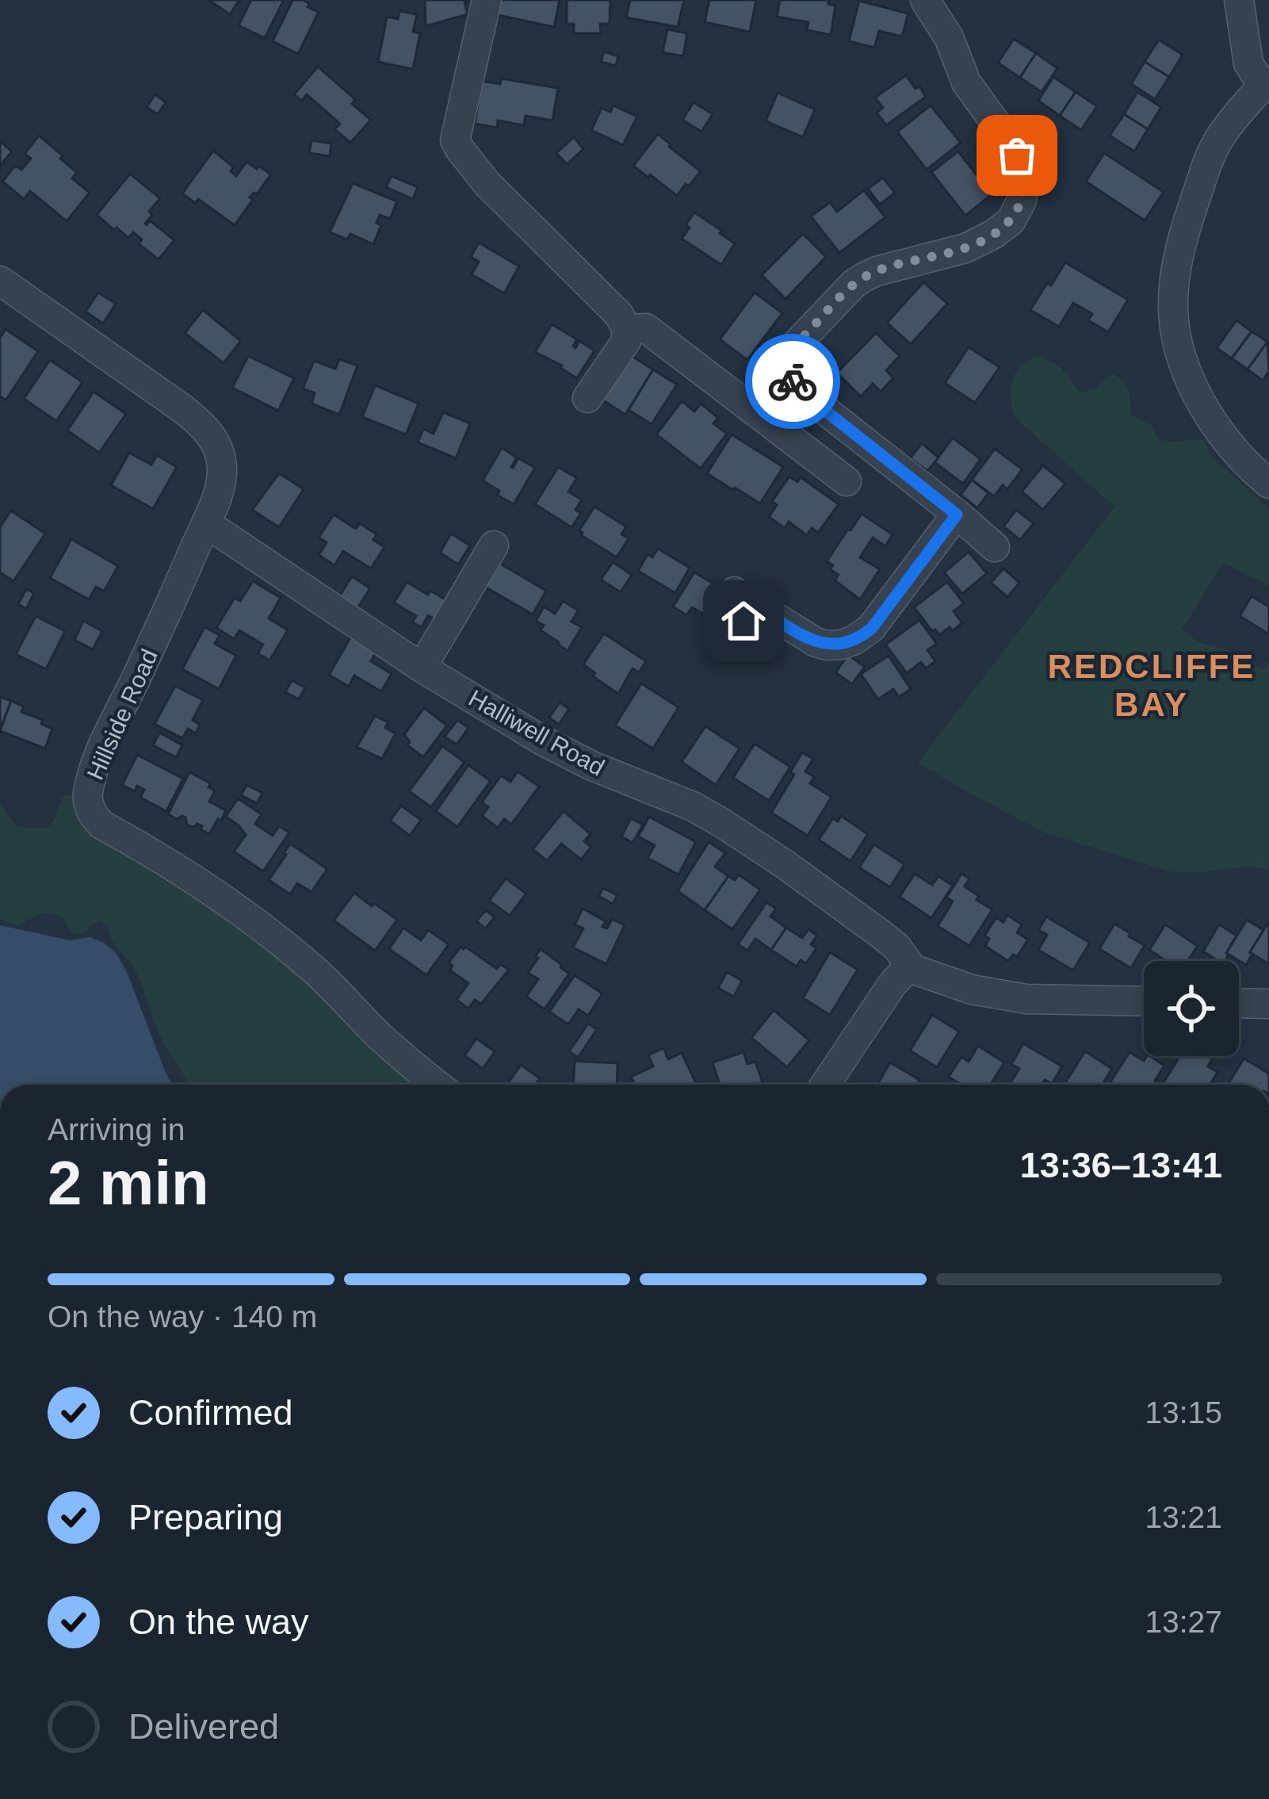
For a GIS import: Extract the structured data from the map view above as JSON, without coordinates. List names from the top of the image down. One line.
{"streets":{"street":["Hillside Road","Halliwell Road"]},"crossings":[["Hillside Road","Halliwell Road"]],"districts":["REDCLIFFE BAY"],"page":{"heading":["2 min","Arriving in","13:36–13:41"],"bar":"On the way · 140 m","list":[["Confirmed","13:15"],["Preparing","13:21"],["On the way","13:27"],"Delivered"]}}
